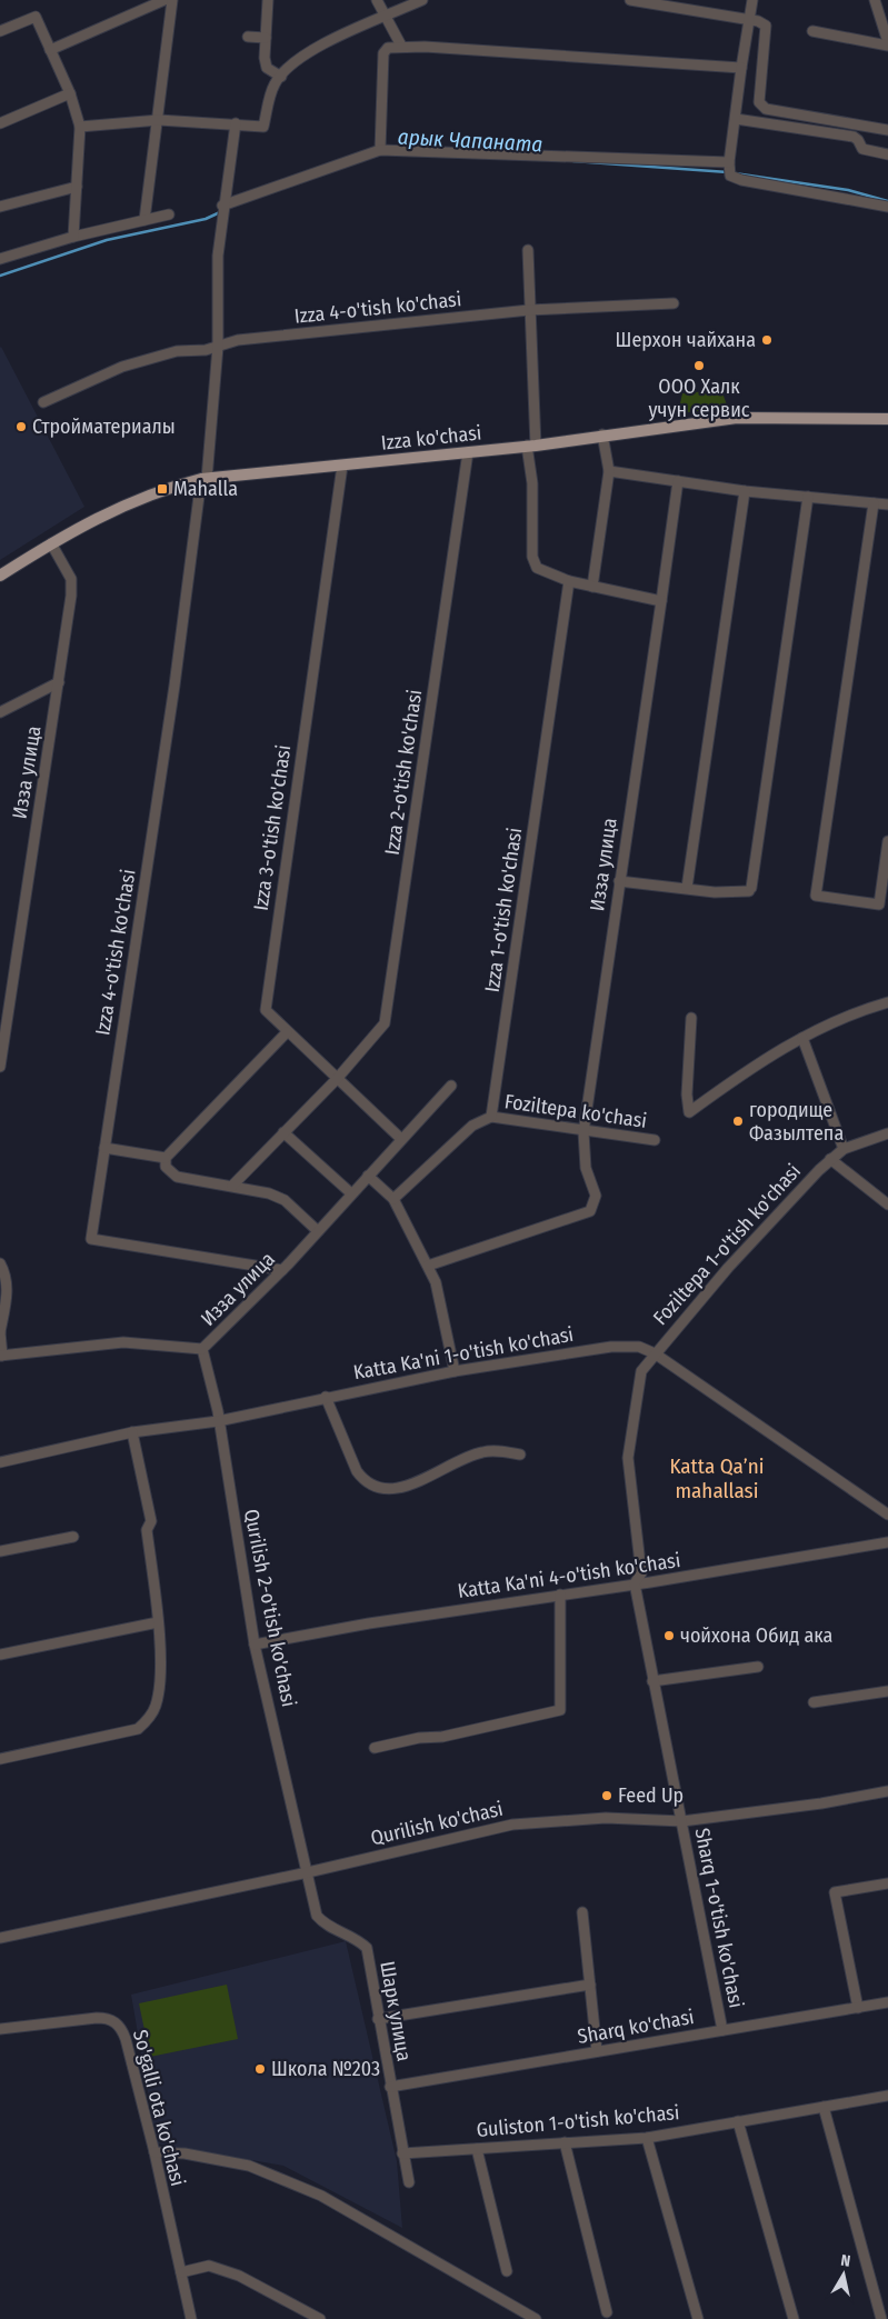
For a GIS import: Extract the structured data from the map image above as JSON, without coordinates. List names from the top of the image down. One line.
{"streets":{"main road":["Izza ko'chasi"],"street":["Izza 4-o'tish ko'chasi","Изза улица","Izza 2-o'tish ko'chasi","Izza 3-o'tish ko'chasi","Izza 1-o'tish ko'chasi","Foziltepa ko'chasi","Foziltepa 1-o'tish ko'chasi","Katta Ka'ni 1-o'tish ko'chasi","Katta Ka'ni 4-o'tish ko'chasi","Qurilish 2-o'tish ko'chasi","Qurilish ko'chasi","Sharq 1-o'tish ko'chasi","Шарк улица","Sharq ko'chasi","So'galli ota ko'chasi","Guliston 1-o'tish ko'chasi"]},"crossings":[["Izza 4-o'tish ko'chasi","Izza ko'chasi"],["Izza 4-o'tish ko'chasi","Изза улица"],["Izza ko'chasi","Изза улица"],["Izza ko'chasi","Izza 2-o'tish ko'chasi"],["Izza ko'chasi","Izza 3-o'tish ko'chasi"],["Изза улица","Izza 3-o'tish ko'chasi"],["Изза улица","Foziltepa ko'chasi"],["Изза улица","Qurilish 2-o'tish ko'chasi"],["Izza 2-o'tish ko'chasi","Izza 3-o'tish ko'chasi"],["Izza 1-o'tish ko'chasi","Foziltepa ko'chasi"],["Foziltepa 1-o'tish ko'chasi","Katta Ka'ni 1-o'tish ko'chasi"],["Foziltepa 1-o'tish ko'chasi","Katta Ka'ni 4-o'tish ko'chasi"],["Foziltepa 1-o'tish ko'chasi","Sharq 1-o'tish ko'chasi"],["Katta Ka'ni 1-o'tish ko'chasi","Qurilish 2-o'tish ko'chasi"],["Katta Ka'ni 4-o'tish ko'chasi","Qurilish 2-o'tish ko'chasi"],["Katta Ka'ni 4-o'tish ko'chasi","Sharq 1-o'tish ko'chasi"],["Qurilish 2-o'tish ko'chasi","Qurilish ko'chasi"],["Qurilish 2-o'tish ko'chasi","Шарк улица"],["Qurilish ko'chasi","Sharq 1-o'tish ko'chasi"],["Qurilish ko'chasi","Шарк улица"],["Sharq 1-o'tish ko'chasi","Sharq ko'chasi"],["Шарк улица","Sharq ko'chasi"],["Шарк улица","Guliston 1-o'tish ko'chasi"]],"districts":["Katta Qaʼni mahallasi"],"water":["арык Чапаната"],"places":{"other":["Шерхон чайхана","ООО Халк учун сервис","Стройматериалы","городище Фазылтепа","чойхона Обид ака","Feed Up","Школа №203"],"transit":["Mahalla"]},"north":"top"}
